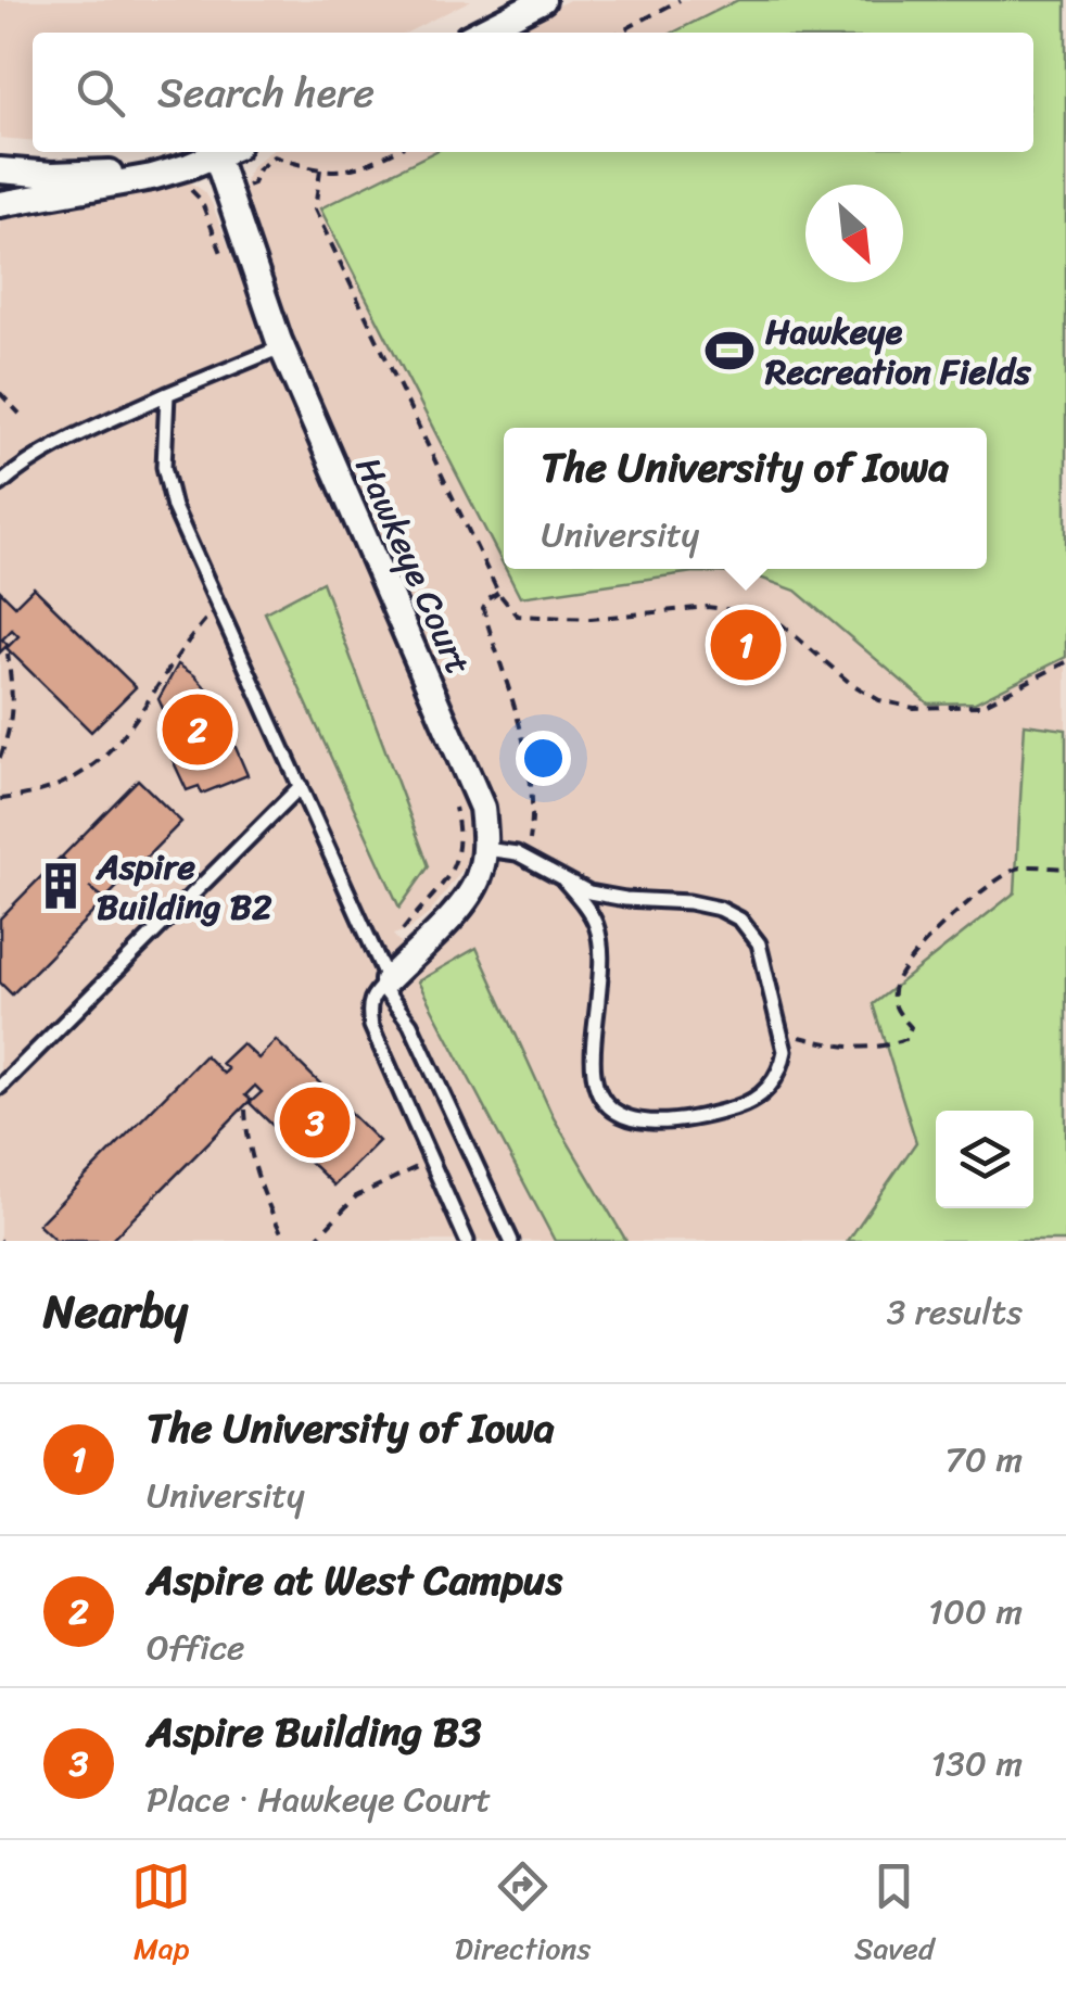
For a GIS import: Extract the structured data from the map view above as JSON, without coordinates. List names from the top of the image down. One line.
{"streets":{"street":["Hawkeye Court"]},"places":{"sports":["Hawkeye Recreation Fields"],"building":["Aspire Building B2"]},"north":"bottom right","page":{"search":"Search here","popup":["The University of Iowa","University"],"pins":["1","2","3"],"heading":["Nearby","3 results"],"list":[{"mark":"1","name":"The University of Iowa","note":"University","value":"70 m"},{"mark":"2","name":"Aspire at West Campus","note":"Office","value":"100 m"},{"mark":"3","name":"Aspire Building B3","note":"Place · Hawkeye Court","value":"130 m"}],"nav":["Map","Directions","Saved"]}}
